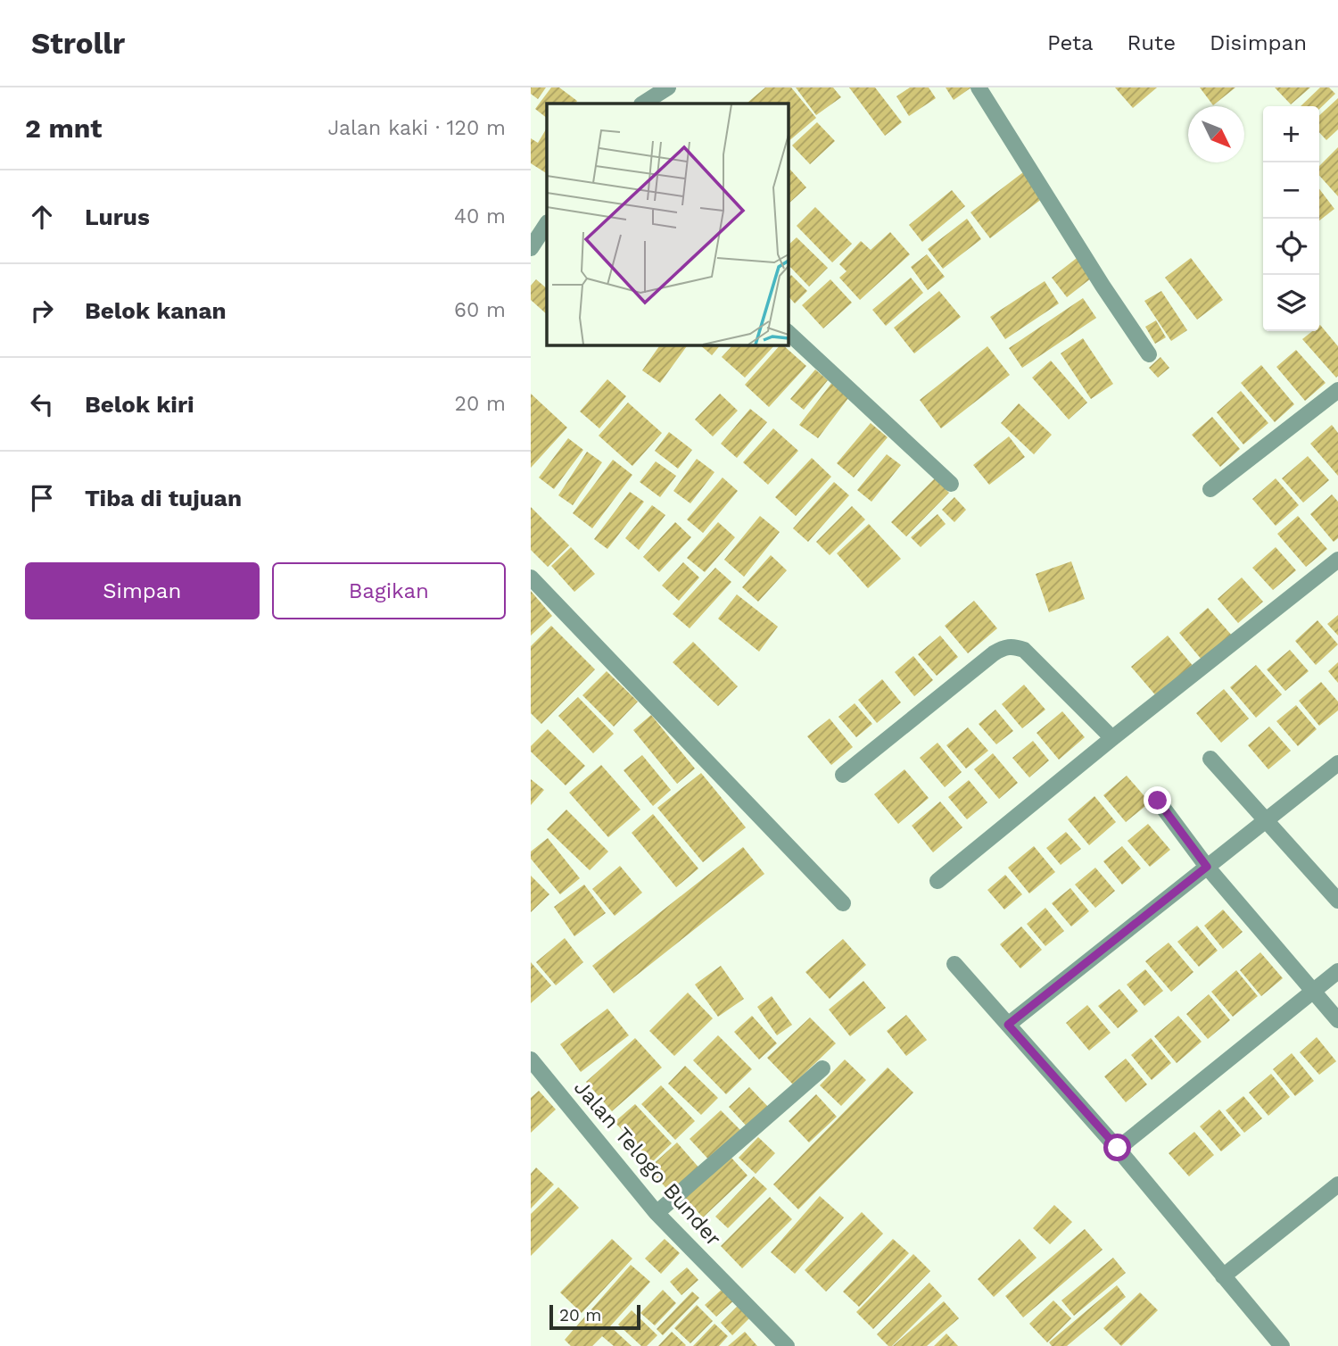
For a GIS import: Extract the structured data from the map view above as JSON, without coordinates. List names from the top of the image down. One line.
{"streets":{"street":["Jalan Telogo Bunder"]},"scale_bar":"20 m","north":"bottom right","page":{"header":"Strollr","nav":["Peta","Rute","Disimpan"],"heading":["2 mnt","Jalan kaki · 120 m"],"map_buttons":["+","−"],"list":[["Lurus","40 m"],["Belok kanan","60 m"],["Belok kiri","20 m"],"Tiba di tujuan"],"buttons":["Simpan","Bagikan"],"scale":"20 m"}}
